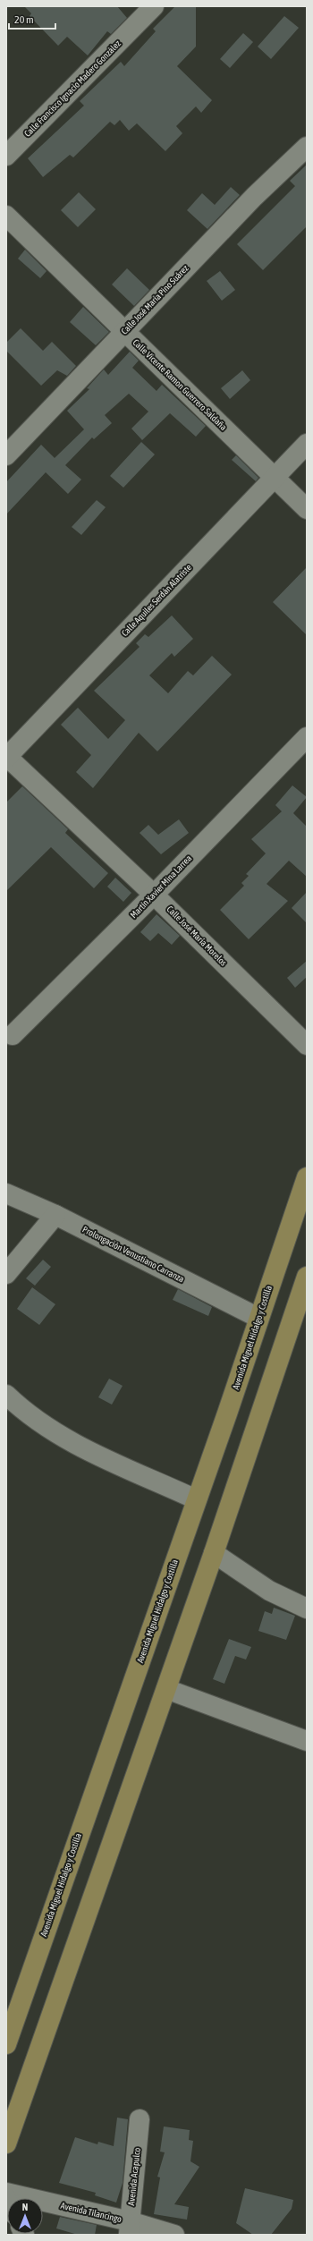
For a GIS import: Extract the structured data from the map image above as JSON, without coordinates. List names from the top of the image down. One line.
{"streets":{"main road":["Avenida Miguel Hidalgo y Costilla"],"street":["Calle Francisco Ignacio Madero González","Calle José María Pino Suárez","Calle Vicente Ramon Guerrero Saldaña","Calle Aquiles Serdán Alatriste","Martín Xavier Mina Larrea","Calle José María Morelos","Prolongación Venustiano Carranza","Avenida Acapulco","Avenida Tilancingo"]},"crossings":[["Calle José María Pino Suárez","Calle Vicente Ramon Guerrero Saldaña"],["Calle Vicente Ramon Guerrero Saldaña","Calle Aquiles Serdán Alatriste"],["Calle Aquiles Serdán Alatriste","Calle José María Morelos"],["Martín Xavier Mina Larrea","Calle José María Morelos"],["Prolongación Venustiano Carranza","Avenida Miguel Hidalgo y Costilla"],["Avenida Acapulco","Avenida Tilancingo"]],"scale_bar":"20 m","north":"top"}
